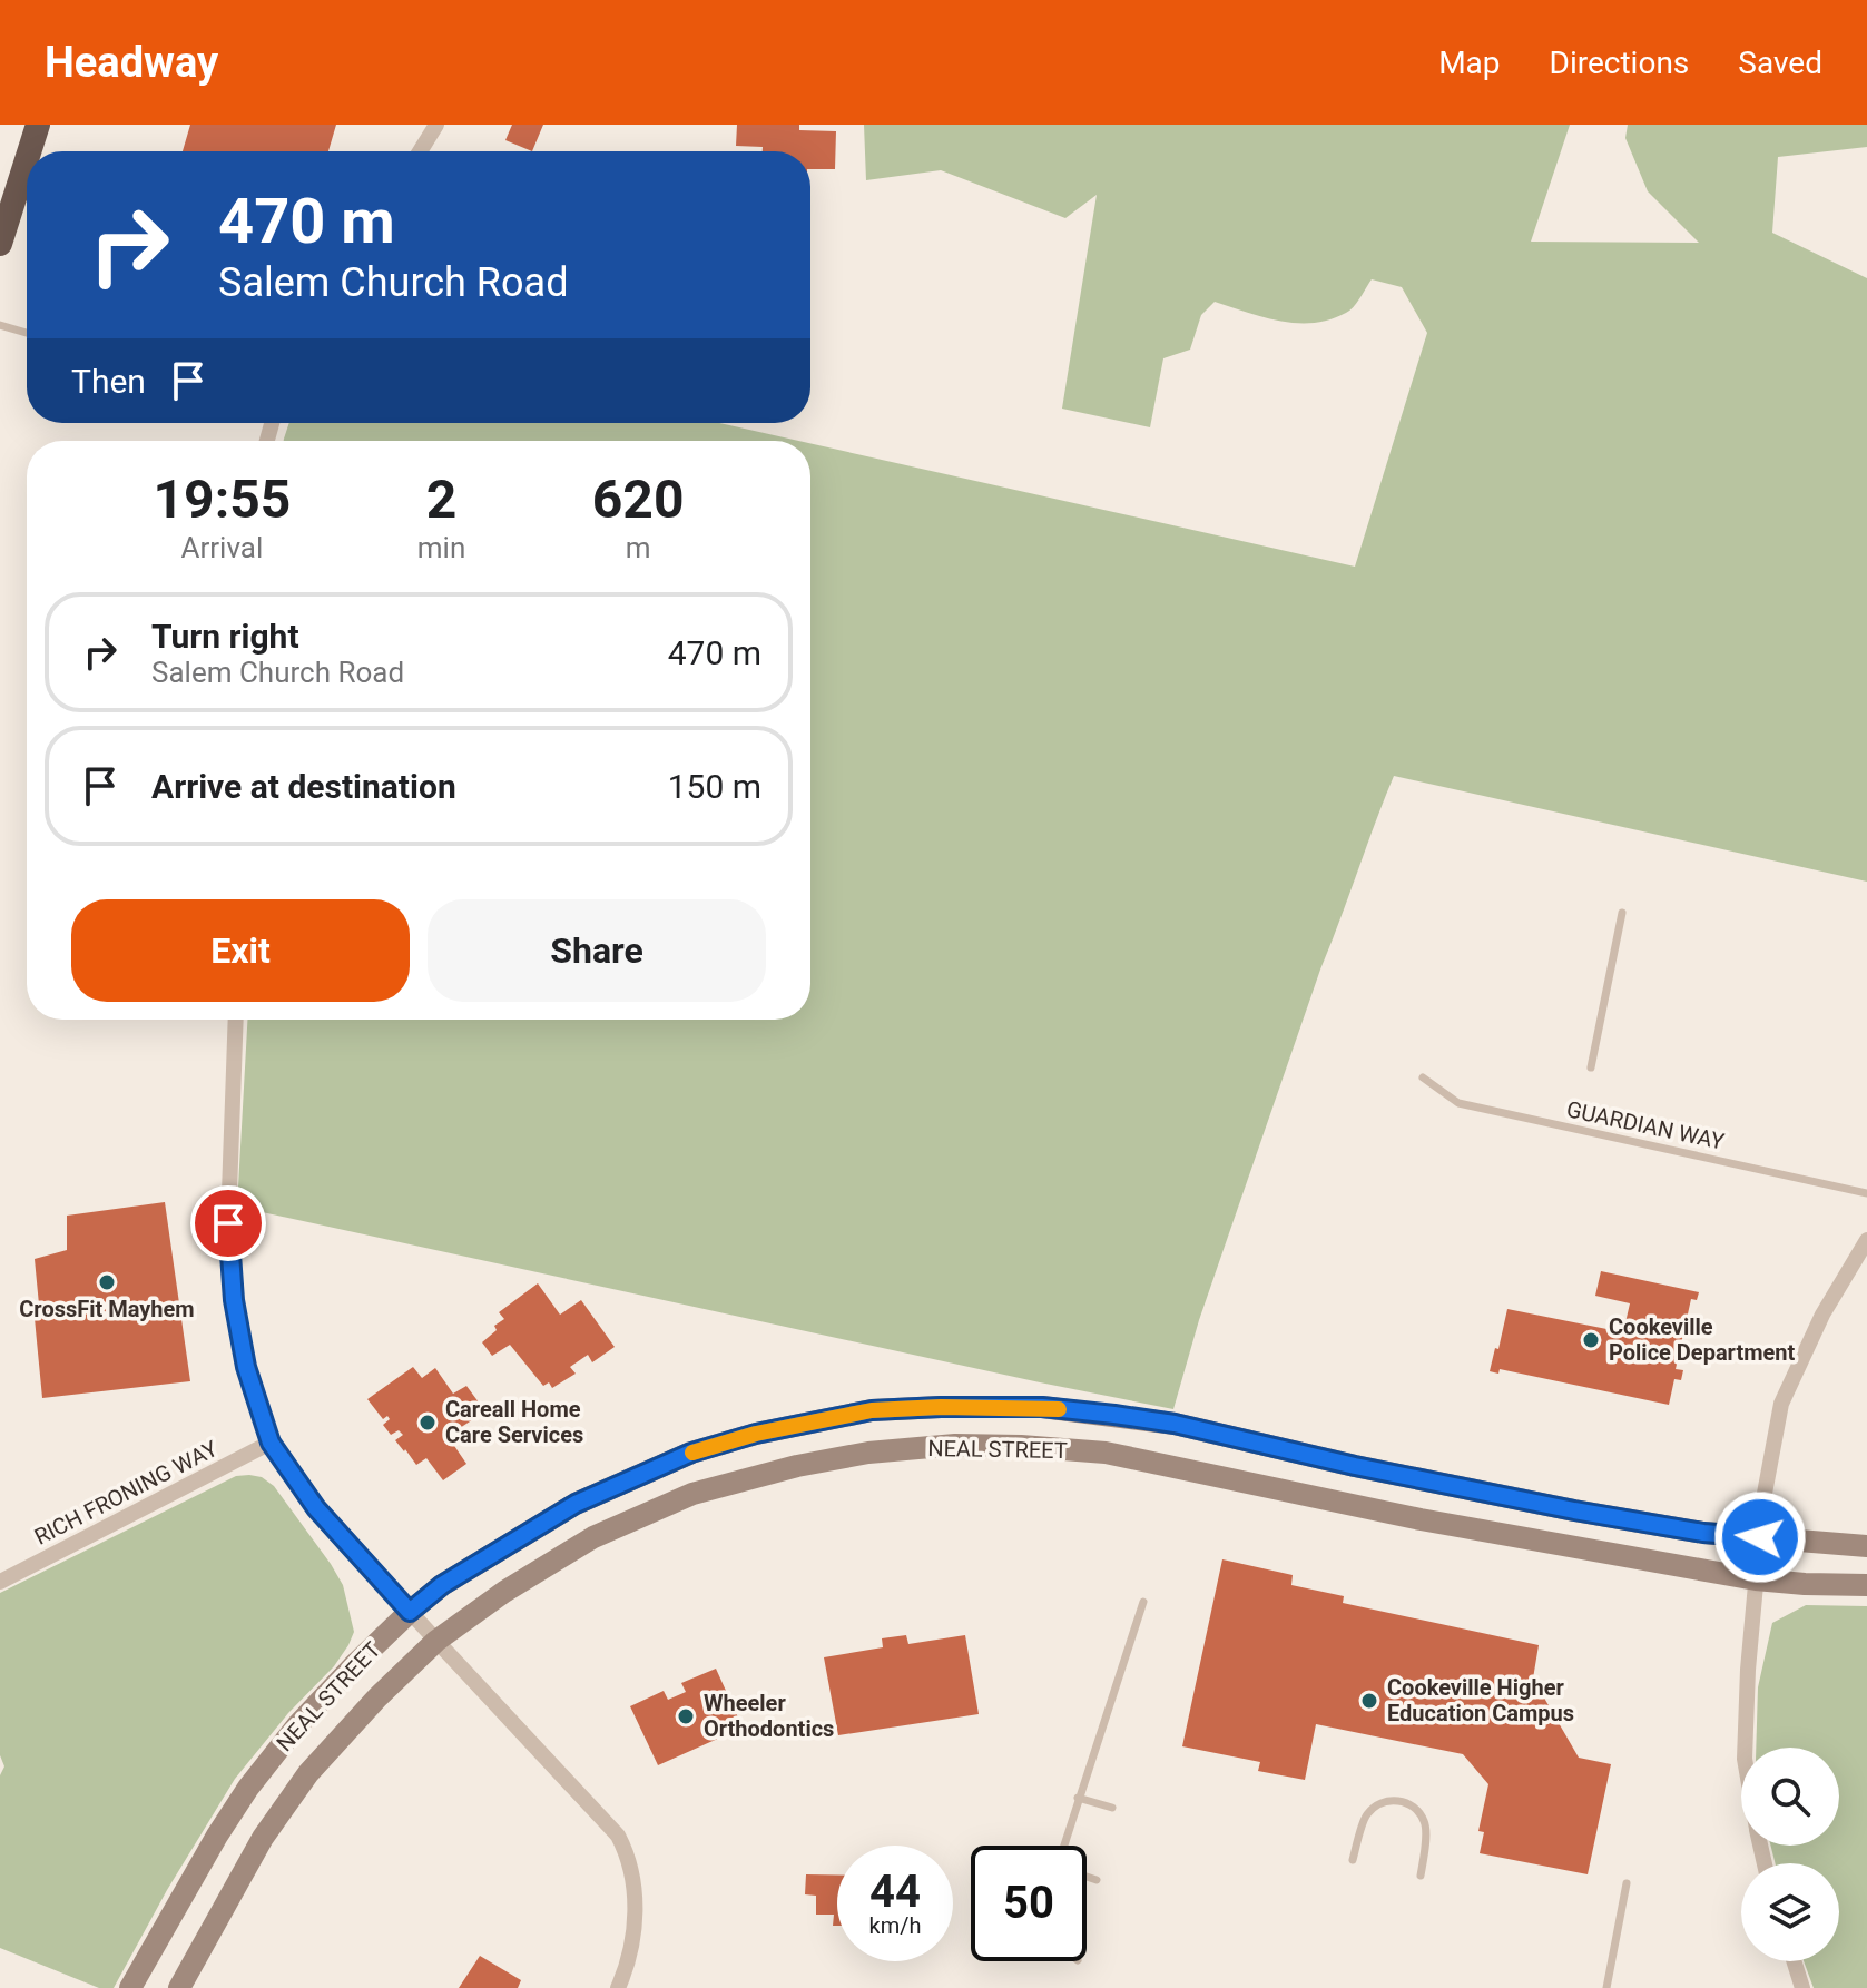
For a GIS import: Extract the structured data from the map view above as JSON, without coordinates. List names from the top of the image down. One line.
{"streets":{"main road":["NEAL STREET"],"street":["RICH FRONING WAY"],"lane":["GUARDIAN WAY"]},"places":["CrossFit Mayhem","Cookeville Police Department","Careall Home Care Services","Cookeville Higher Education Campus","Wheeler Orthodontics"],"page":{"header":"Headway","nav":["Map","Directions","Saved"],"turn":["470 m","Salem Church Road"],"then":"Then","eta":["19:55","Arrival","2","min","620","m"],"list":[{"name":"Turn right","note":"Salem Church Road","value":"470 m"},{"name":"Arrive at destination","value":"150 m"}],"buttons":["Exit","Share"],"speed":"44 km/h","limit":"50"}}
